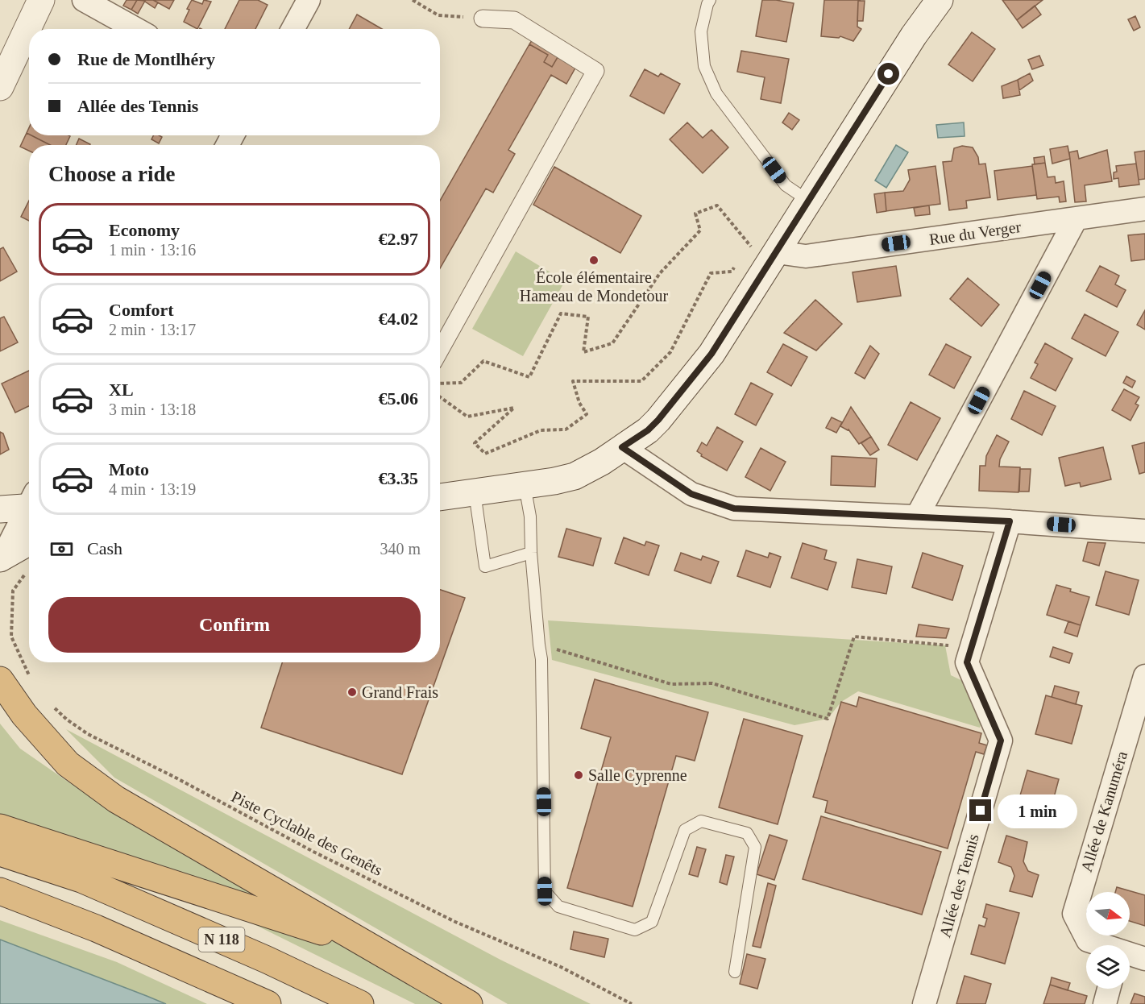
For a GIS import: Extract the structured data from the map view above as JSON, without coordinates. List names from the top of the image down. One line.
{"streets":{"highway":["N 118"],"street":["Rue du Verger","Allée de Kanuméra","Allée des Tennis"],"path":["Piste Cyclable des Genêts"]},"places":["École élémentaire Hameau de Mondetour","Grand Frais","Salle Cyprenne"],"north":"right","page":{"banner":["Rue de Montlhéry","Allée des Tennis"],"heading":"Choose a ride","list":[{"name":"Economy","note":"1 min · 13:16","value":"€2.97"},{"name":"Comfort","note":"2 min · 13:17","value":"€4.02"},{"name":"XL","note":"3 min · 13:18","value":"€5.06"},{"name":"Moto","note":"4 min · 13:19","value":"€3.35"}],"pay":["Cash","340 m"],"buttons":"Confirm","bubble":"1 min"}}
